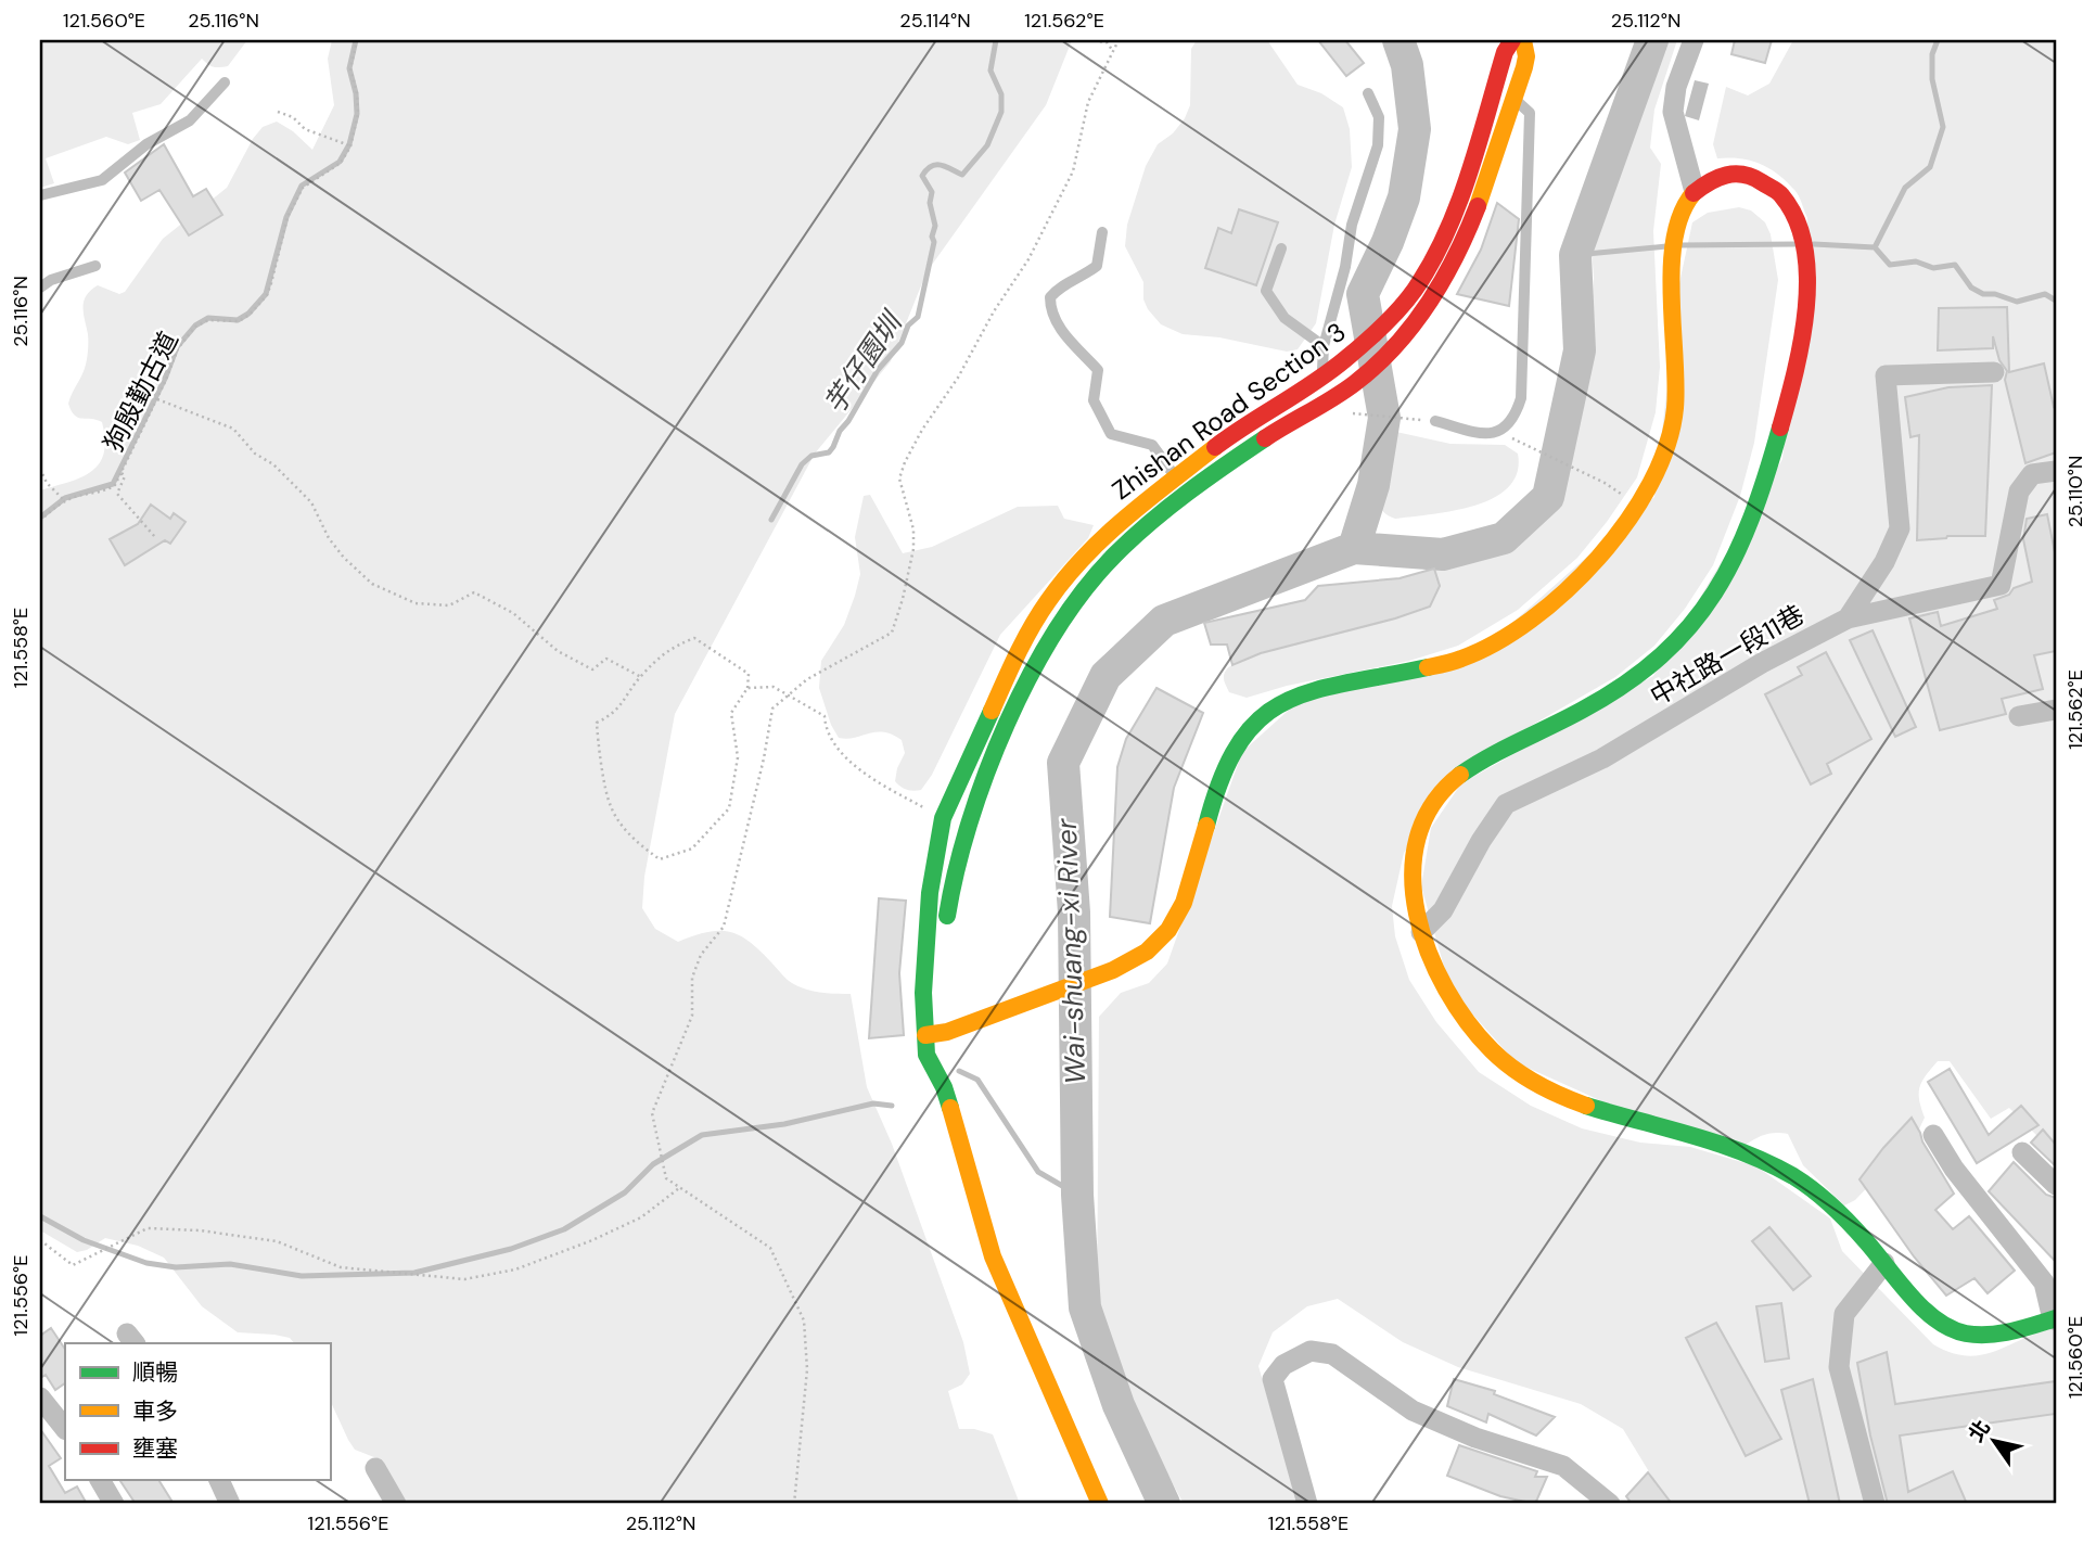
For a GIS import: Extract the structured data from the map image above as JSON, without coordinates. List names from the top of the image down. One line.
{"streets":{"street":["Zhishan Road Section 3","中社路一段11巷"],"path":["狗殷勤古道"]},"water":["芋仔園圳","Wai-shuang-xi River"],"legend":["順暢","車多","壅塞"],"north":"top left","coordinates":["121.560°E","25.116°N","25.114°N","121.562°E","25.112°N","25.110°N","121.558°E","121.556°E"]}
